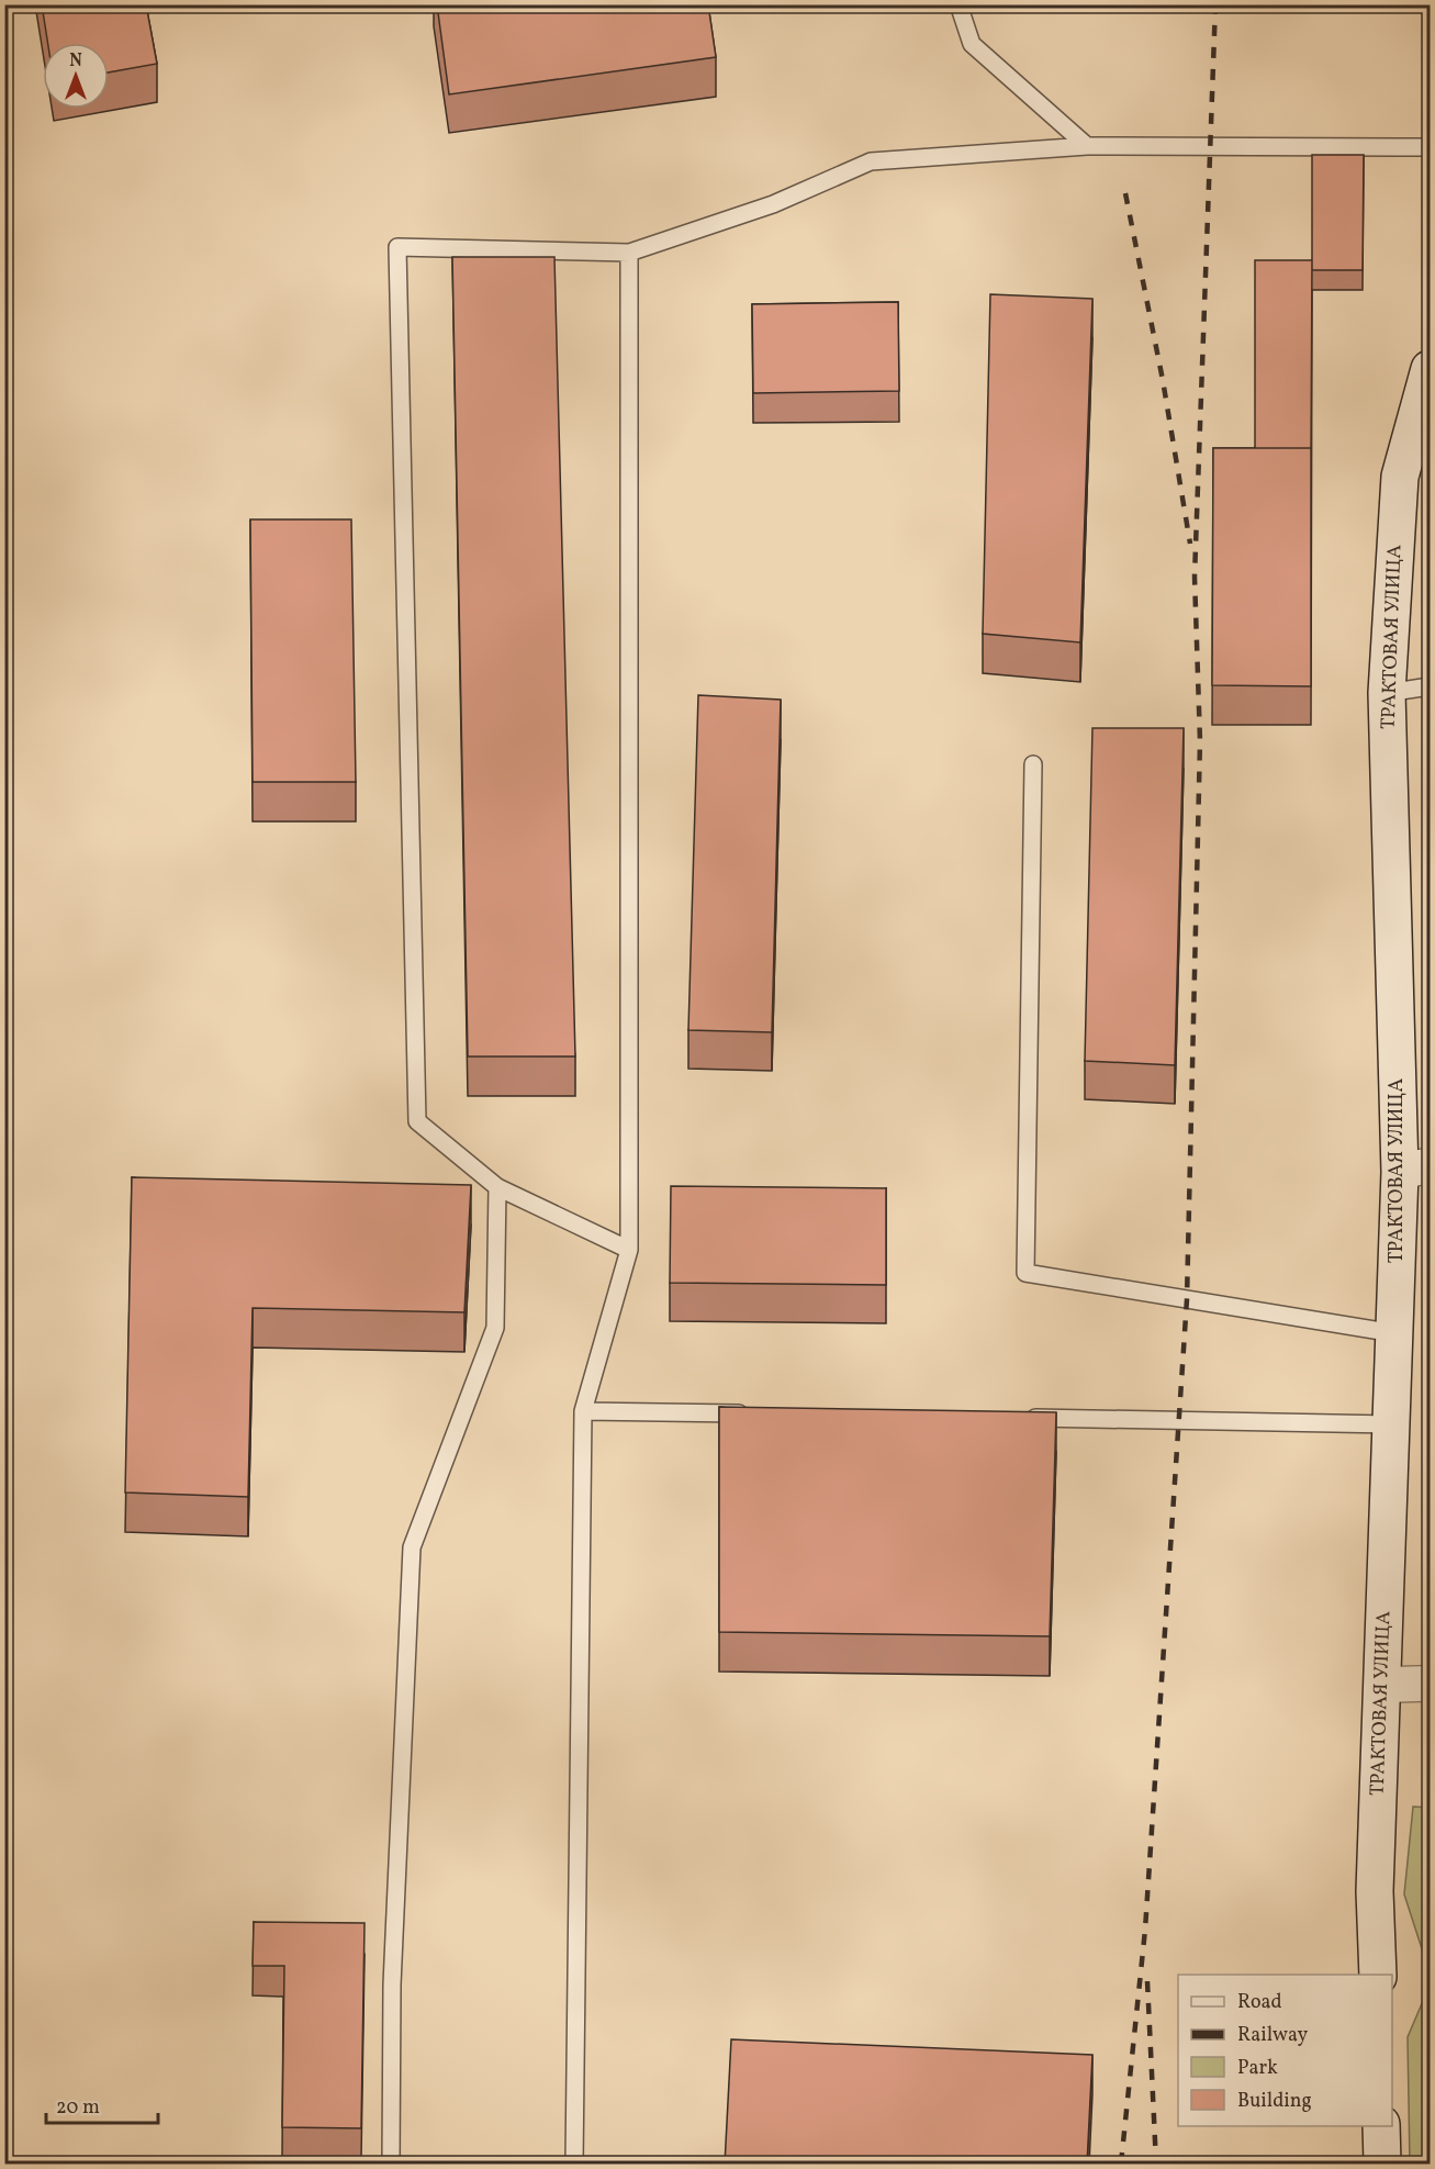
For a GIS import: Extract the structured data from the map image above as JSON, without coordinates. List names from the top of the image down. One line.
{"streets":{"main road":["ТРАКТОВАЯ УЛИЦА"]},"legend":["Road","Railway","Park","Building"],"scale_bar":"20 m","north":"top"}
